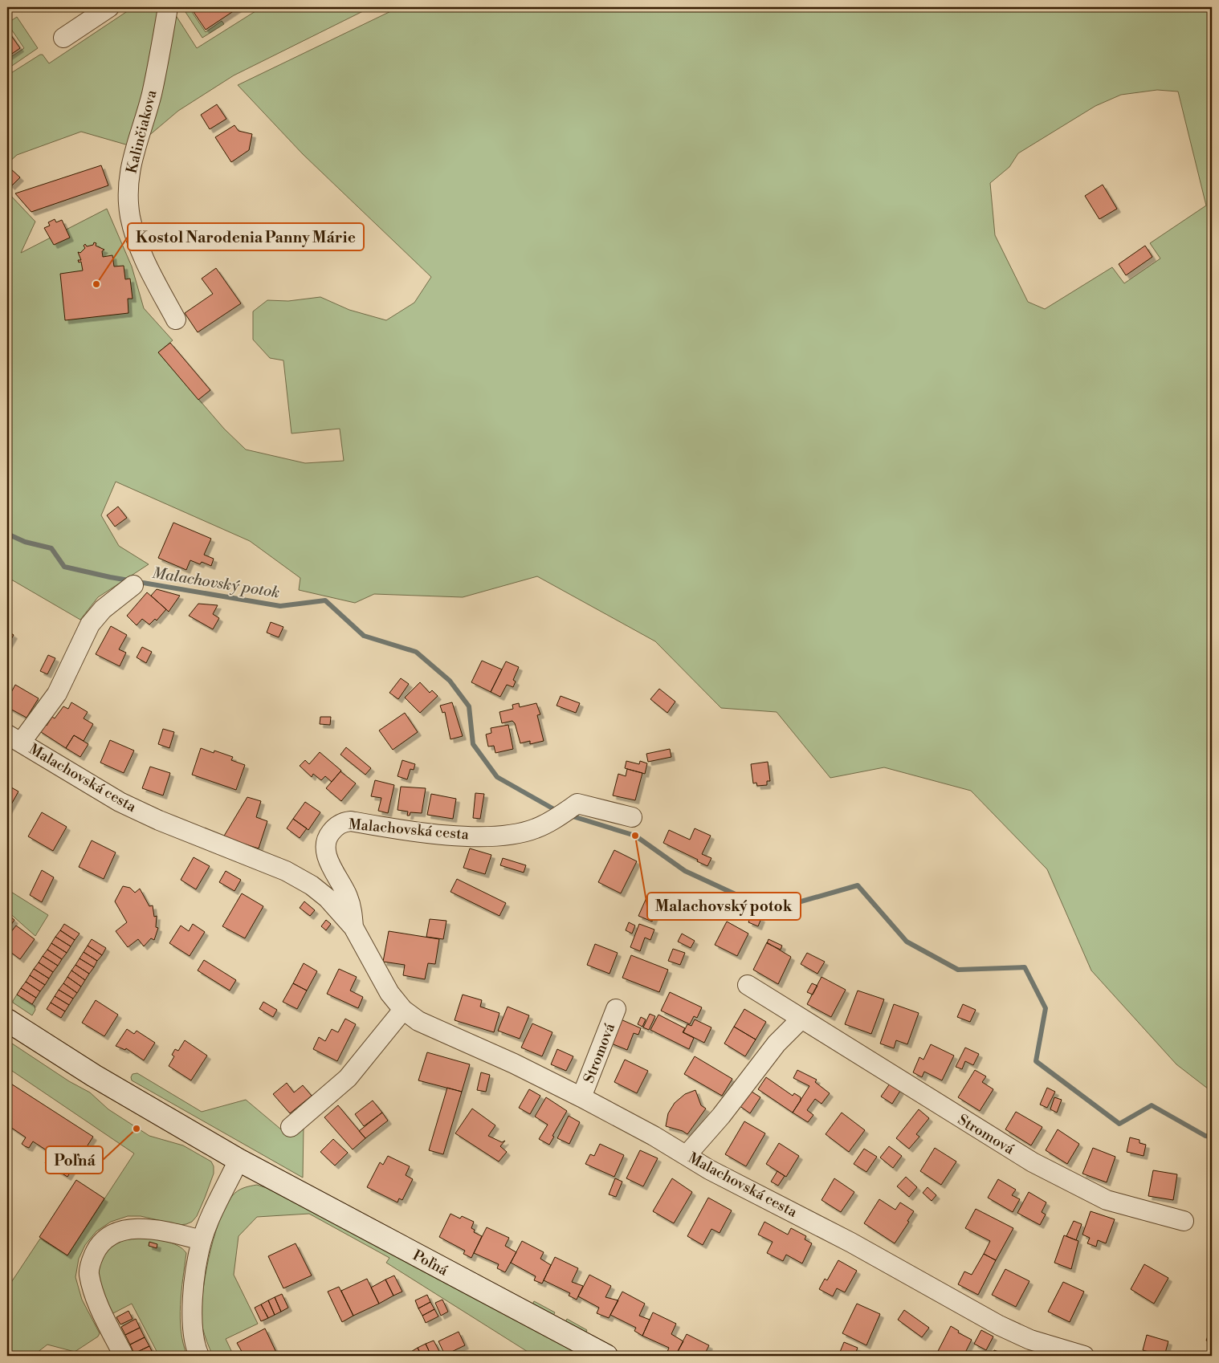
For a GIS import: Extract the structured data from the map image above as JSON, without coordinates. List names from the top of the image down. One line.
{"streets":{"street":["Kalinčiakova","Malachovská cesta","Stromová","Poľná"]},"crossings":[["Malachovská cesta","Stromová"]],"water":["Malachovský potok"],"places":["Kostol Narodenia Panny Márie","Malachovský potok","Poľná"]}
